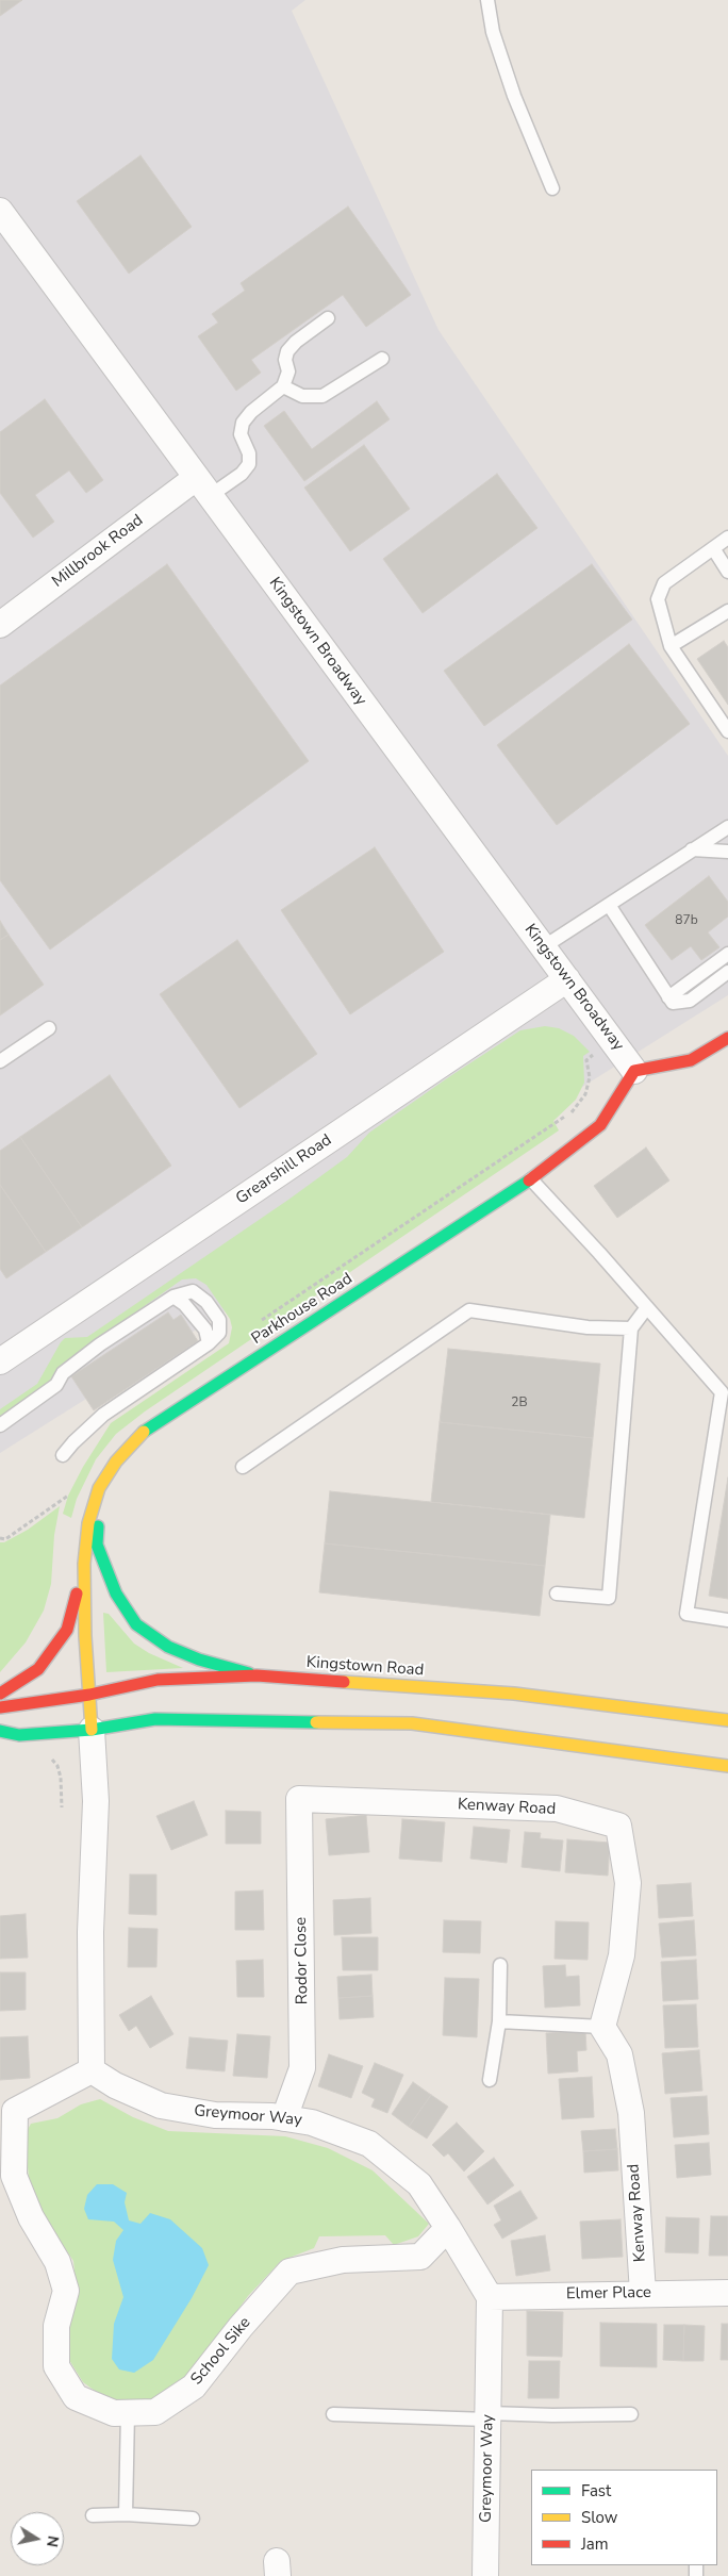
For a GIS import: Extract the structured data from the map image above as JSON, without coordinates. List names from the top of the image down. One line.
{"streets":{"street":["Millbrook Road","Kingstown Broadway","Grearshill Road","Parkhouse Road","Kingstown Road","Kenway Road","Rodor Close","Greymoor Way","Elmer Place","School Sike"]},"crossings":[["Millbrook Road","Kingstown Broadway"],["Kingstown Broadway","Grearshill Road"],["Kingstown Broadway","Parkhouse Road"],["Parkhouse Road","Kingstown Road"],["Kenway Road","Rodor Close"],["Kenway Road","Elmer Place"],["Rodor Close","Greymoor Way"],["Greymoor Way","Elmer Place"],["Greymoor Way","School Sike"]],"house_numbers":["87b","2B"],"legend":["Fast","Slow","Jam"],"north":"right"}
